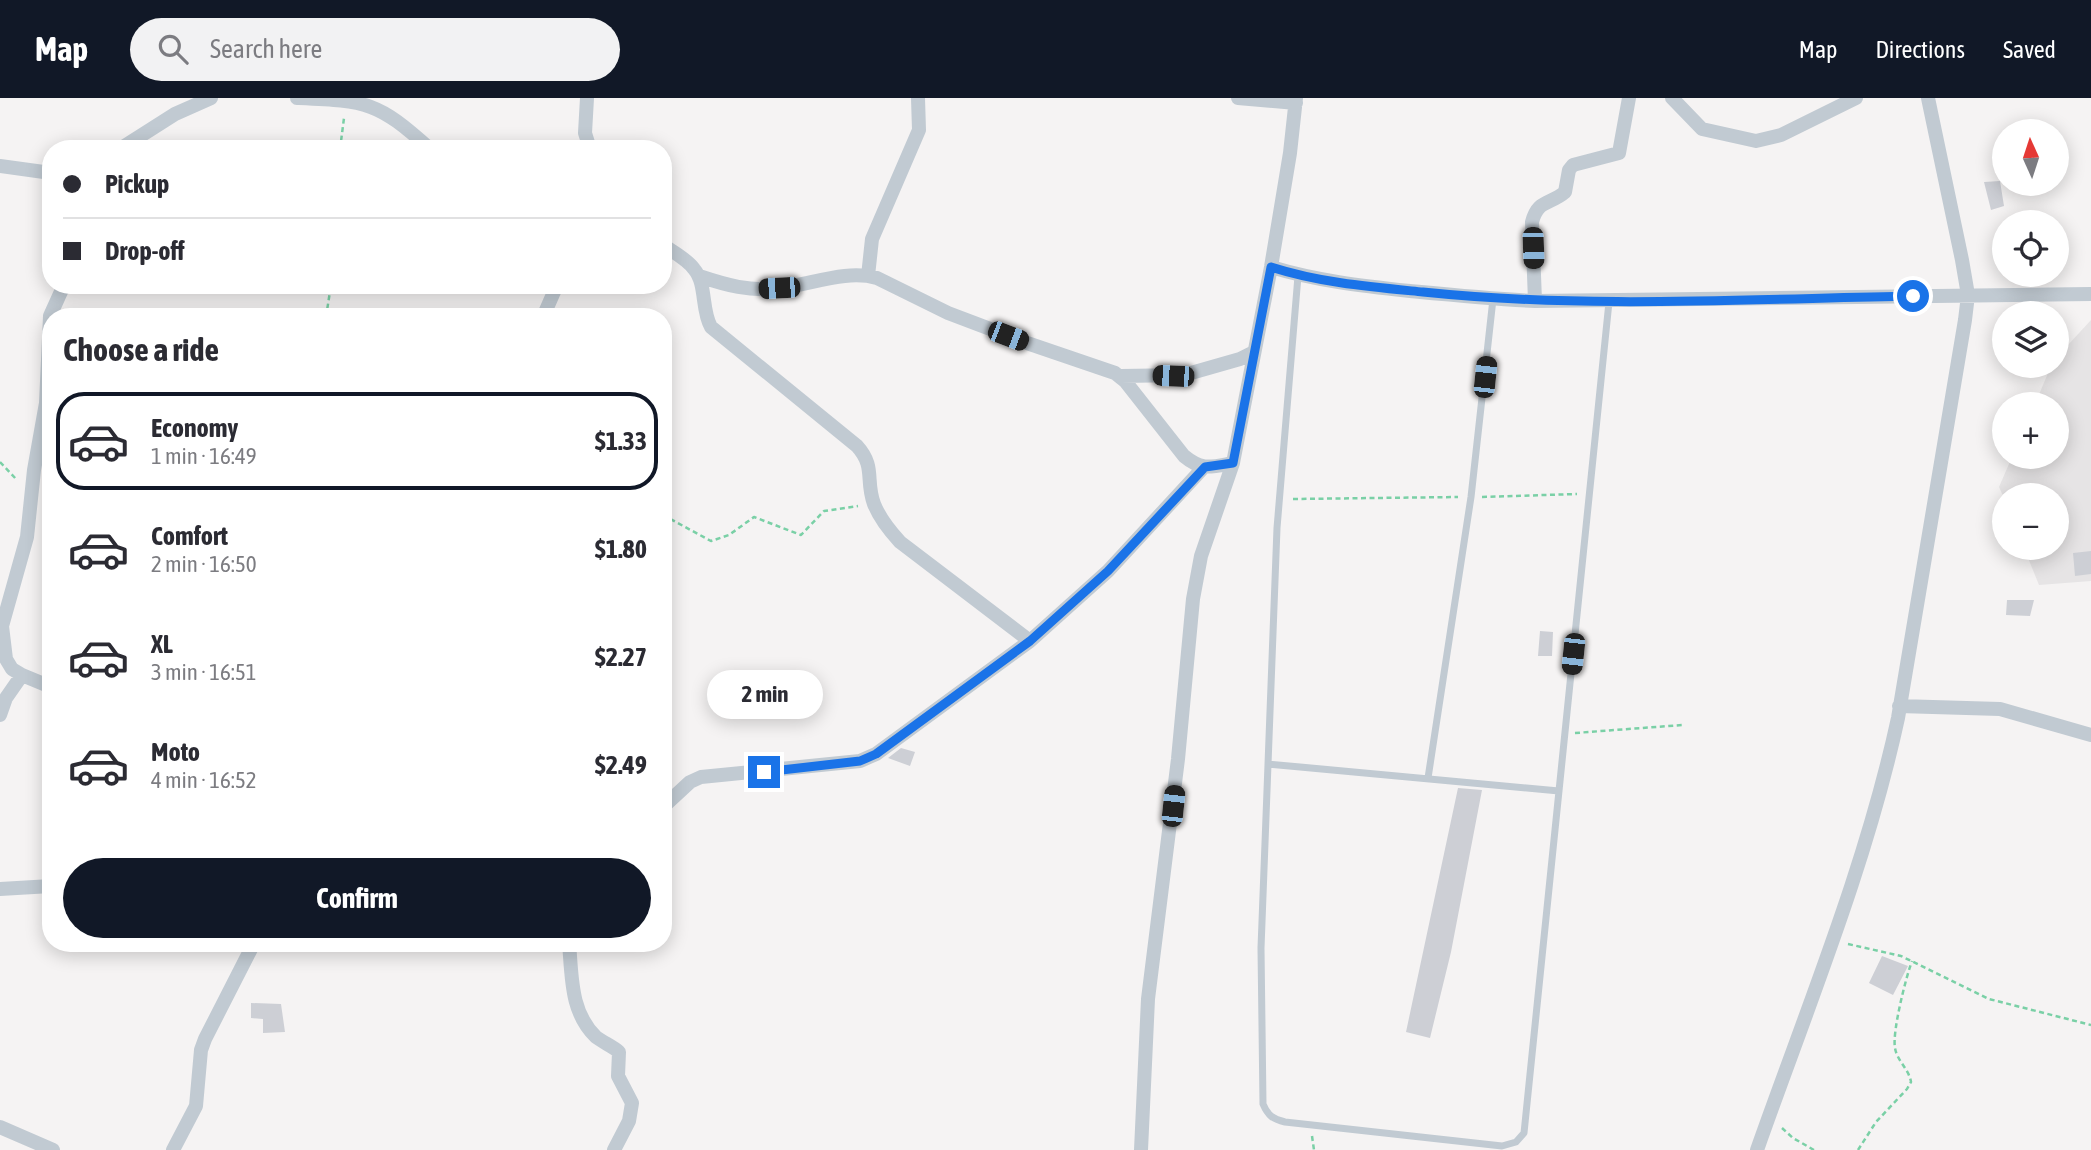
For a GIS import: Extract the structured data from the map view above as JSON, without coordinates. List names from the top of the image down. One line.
{"north":"top","page":{"header":"Map","search":"Search here","nav":["Map","Directions","Saved"],"map_buttons":["+","−"],"banner":["Pickup","Drop-off"],"heading":"Choose a ride","list":[{"name":"Economy","note":"1 min · 16:49","value":"$1.33"},{"name":"Comfort","note":"2 min · 16:50","value":"$1.80"},{"name":"XL","note":"3 min · 16:51","value":"$2.27"},{"name":"Moto","note":"4 min · 16:52","value":"$2.49"}],"bubble":"2 min","buttons":"Confirm"}}
